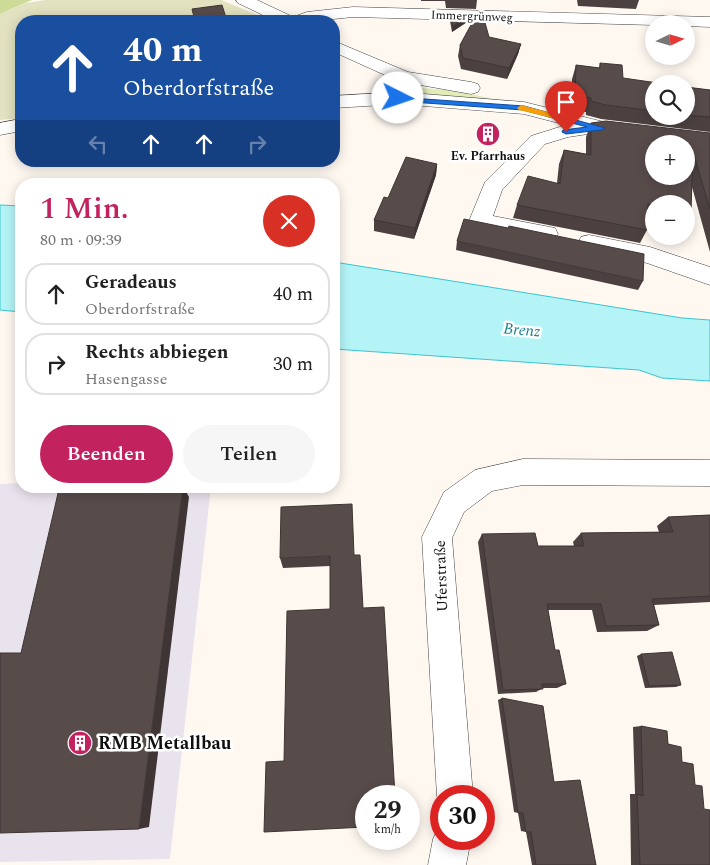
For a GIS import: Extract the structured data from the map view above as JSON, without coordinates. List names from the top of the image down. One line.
{"streets":{"street":["Immergrünweg","Uferstraße"]},"water":["Brenz"],"places":{"building":["Ev. Pfarrhaus","RMB Metallbau"]},"north":"right","page":{"map_buttons":["+","−"],"turn":["40 m","Oberdorfstraße"],"heading":["1 Min.","80 m · 09:39"],"list":[{"name":"Geradeaus","note":"Oberdorfstraße","value":"40 m"},{"name":"Rechts abbiegen","note":"Hasengasse","value":"30 m"}],"buttons":["Beenden","Teilen"],"speed":"29 km/h","limit":"30"}}
